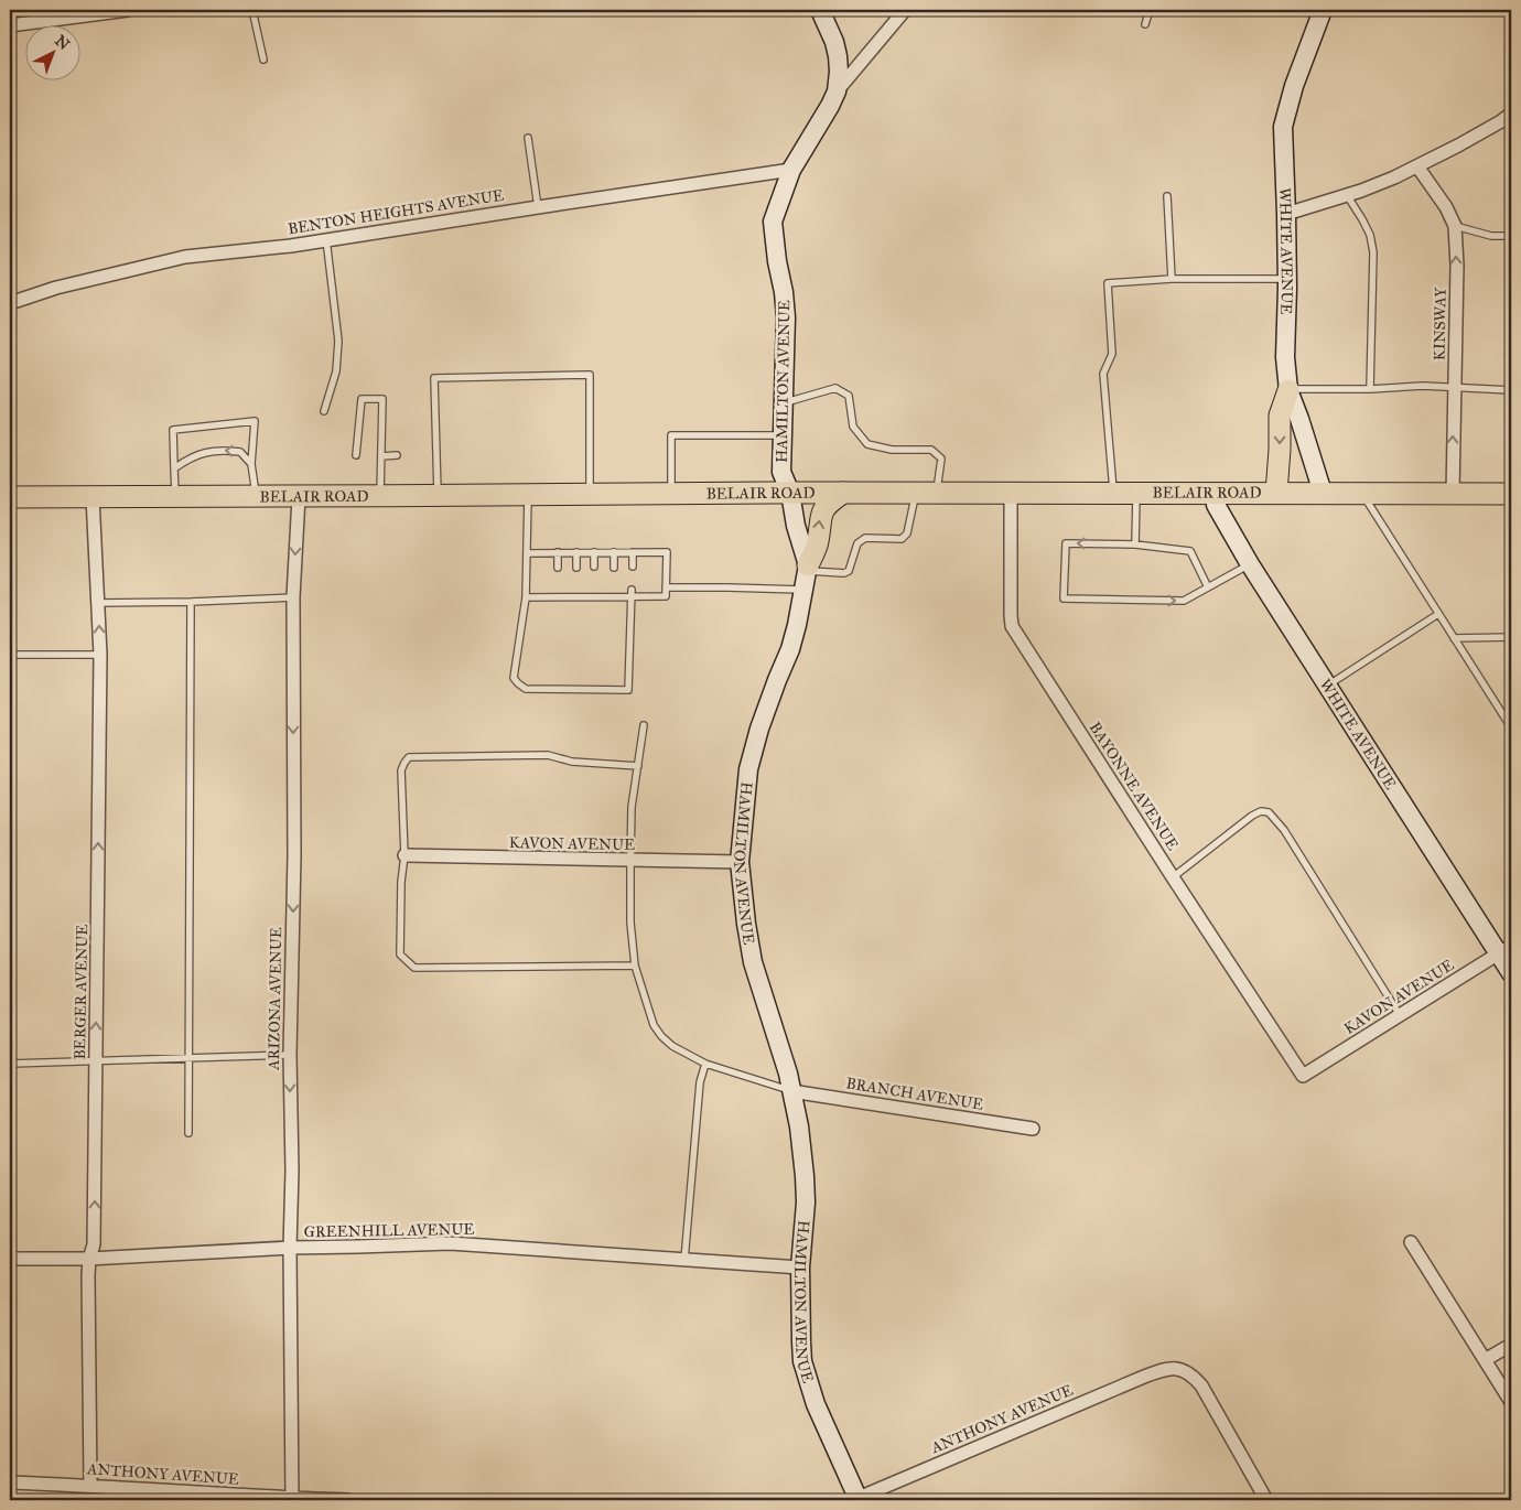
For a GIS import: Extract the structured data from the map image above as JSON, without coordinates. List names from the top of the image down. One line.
{"streets":{"main road":["BELAIR ROAD"],"street":["BENTON HEIGHTS AVENUE","WHITE AVENUE","KINSWAY","HAMILTON AVENUE","BAYONNE AVENUE","KAVON AVENUE","BERGER AVENUE","ARIZONA AVENUE","BRANCH AVENUE","GREENHILL AVENUE","ANTHONY AVENUE"]},"crossings":[["BENTON HEIGHTS AVENUE","HAMILTON AVENUE"],["WHITE AVENUE","BELAIR ROAD"],["WHITE AVENUE","KAVON AVENUE"],["KINSWAY","BELAIR ROAD"],["HAMILTON AVENUE","BELAIR ROAD"],["HAMILTON AVENUE","KAVON AVENUE"],["HAMILTON AVENUE","BRANCH AVENUE"],["HAMILTON AVENUE","GREENHILL AVENUE"],["HAMILTON AVENUE","ANTHONY AVENUE"],["BELAIR ROAD","BAYONNE AVENUE"],["BELAIR ROAD","BERGER AVENUE"],["BELAIR ROAD","ARIZONA AVENUE"],["BAYONNE AVENUE","KAVON AVENUE"],["BERGER AVENUE","GREENHILL AVENUE"],["BERGER AVENUE","ANTHONY AVENUE"],["ARIZONA AVENUE","GREENHILL AVENUE"],["ARIZONA AVENUE","ANTHONY AVENUE"]],"one_way":["KINSWAY","BERGER AVENUE","ARIZONA AVENUE"],"north":"top right"}
